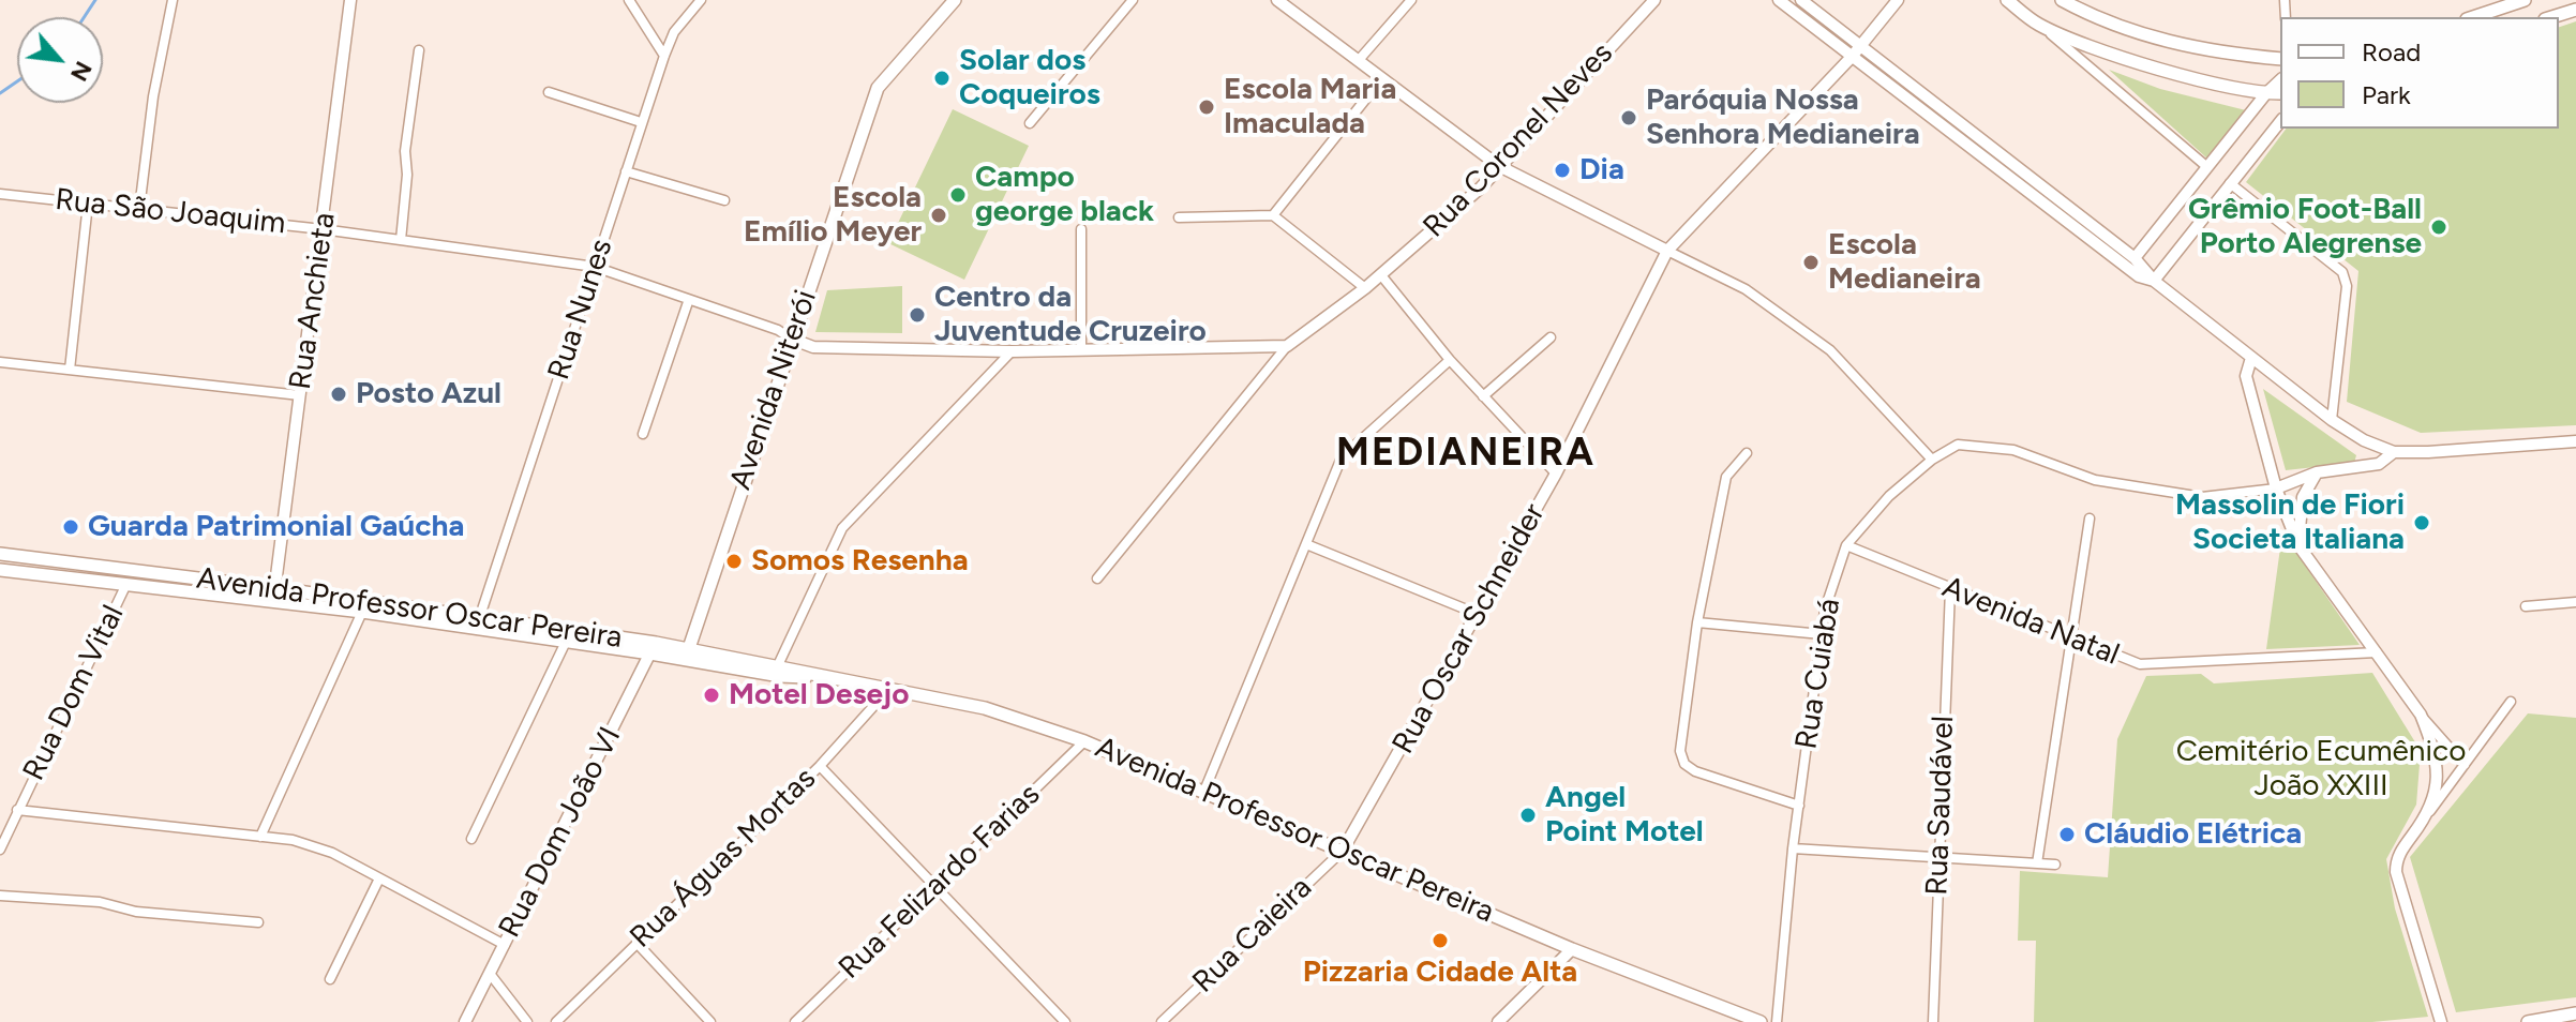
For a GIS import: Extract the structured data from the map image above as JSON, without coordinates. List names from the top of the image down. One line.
{"streets":{"main road":["Avenida Niterói","Avenida Professor Oscar Pereira"],"street":["Rua Coronel Neves","Rua São Joaquim","Rua Anchieta","Rua Nunes","Avenida Natal","Rua Oscar Schneider","Rua Cuiabá","Rua Dom Vital","Rua Saudável","Rua Dom João VI","Rua Águas Mortas","Rua Felizardo Farias","Rua Caieira"]},"crossings":[["Rua São Joaquim","Rua Anchieta"],["Rua São Joaquim","Rua Nunes"],["Rua Anchieta","Avenida Professor Oscar Pereira"],["Rua Nunes","Avenida Professor Oscar Pereira"],["Avenida Niterói","Avenida Professor Oscar Pereira"],["Avenida Professor Oscar Pereira","Rua Oscar Schneider"],["Avenida Professor Oscar Pereira","Rua Dom Vital"],["Avenida Professor Oscar Pereira","Rua Dom João VI"],["Avenida Professor Oscar Pereira","Rua Águas Mortas"],["Avenida Professor Oscar Pereira","Rua Felizardo Farias"],["Avenida Professor Oscar Pereira","Rua Caieira"],["Avenida Natal","Rua Cuiabá"],["Avenida Natal","Rua Saudável"],["Rua Oscar Schneider","Rua Caieira"]],"districts":["MEDIANEIRA"],"parks":["Cemitério Ecumênico João XXIII"],"places":["Solar dos Coqueiros","Escola Maria Imaculada","Paróquia Nossa Senhora Medianeira","Dia","Campo george black","Escola Emílio Meyer","Grêmio Foot-Ball Porto Alegrense","Escola Medianeira","Centro da Juventude Cruzeiro","Posto Azul","Massolin de Fiori Societa Italiana","Guarda Patrimonial Gaúcha","Somos Resenha","Motel Desejo","Angel Point Motel","Cláudio Elétrica","Pizzaria Cidade Alta"],"legend":["Road","Park"],"north":"bottom right"}
